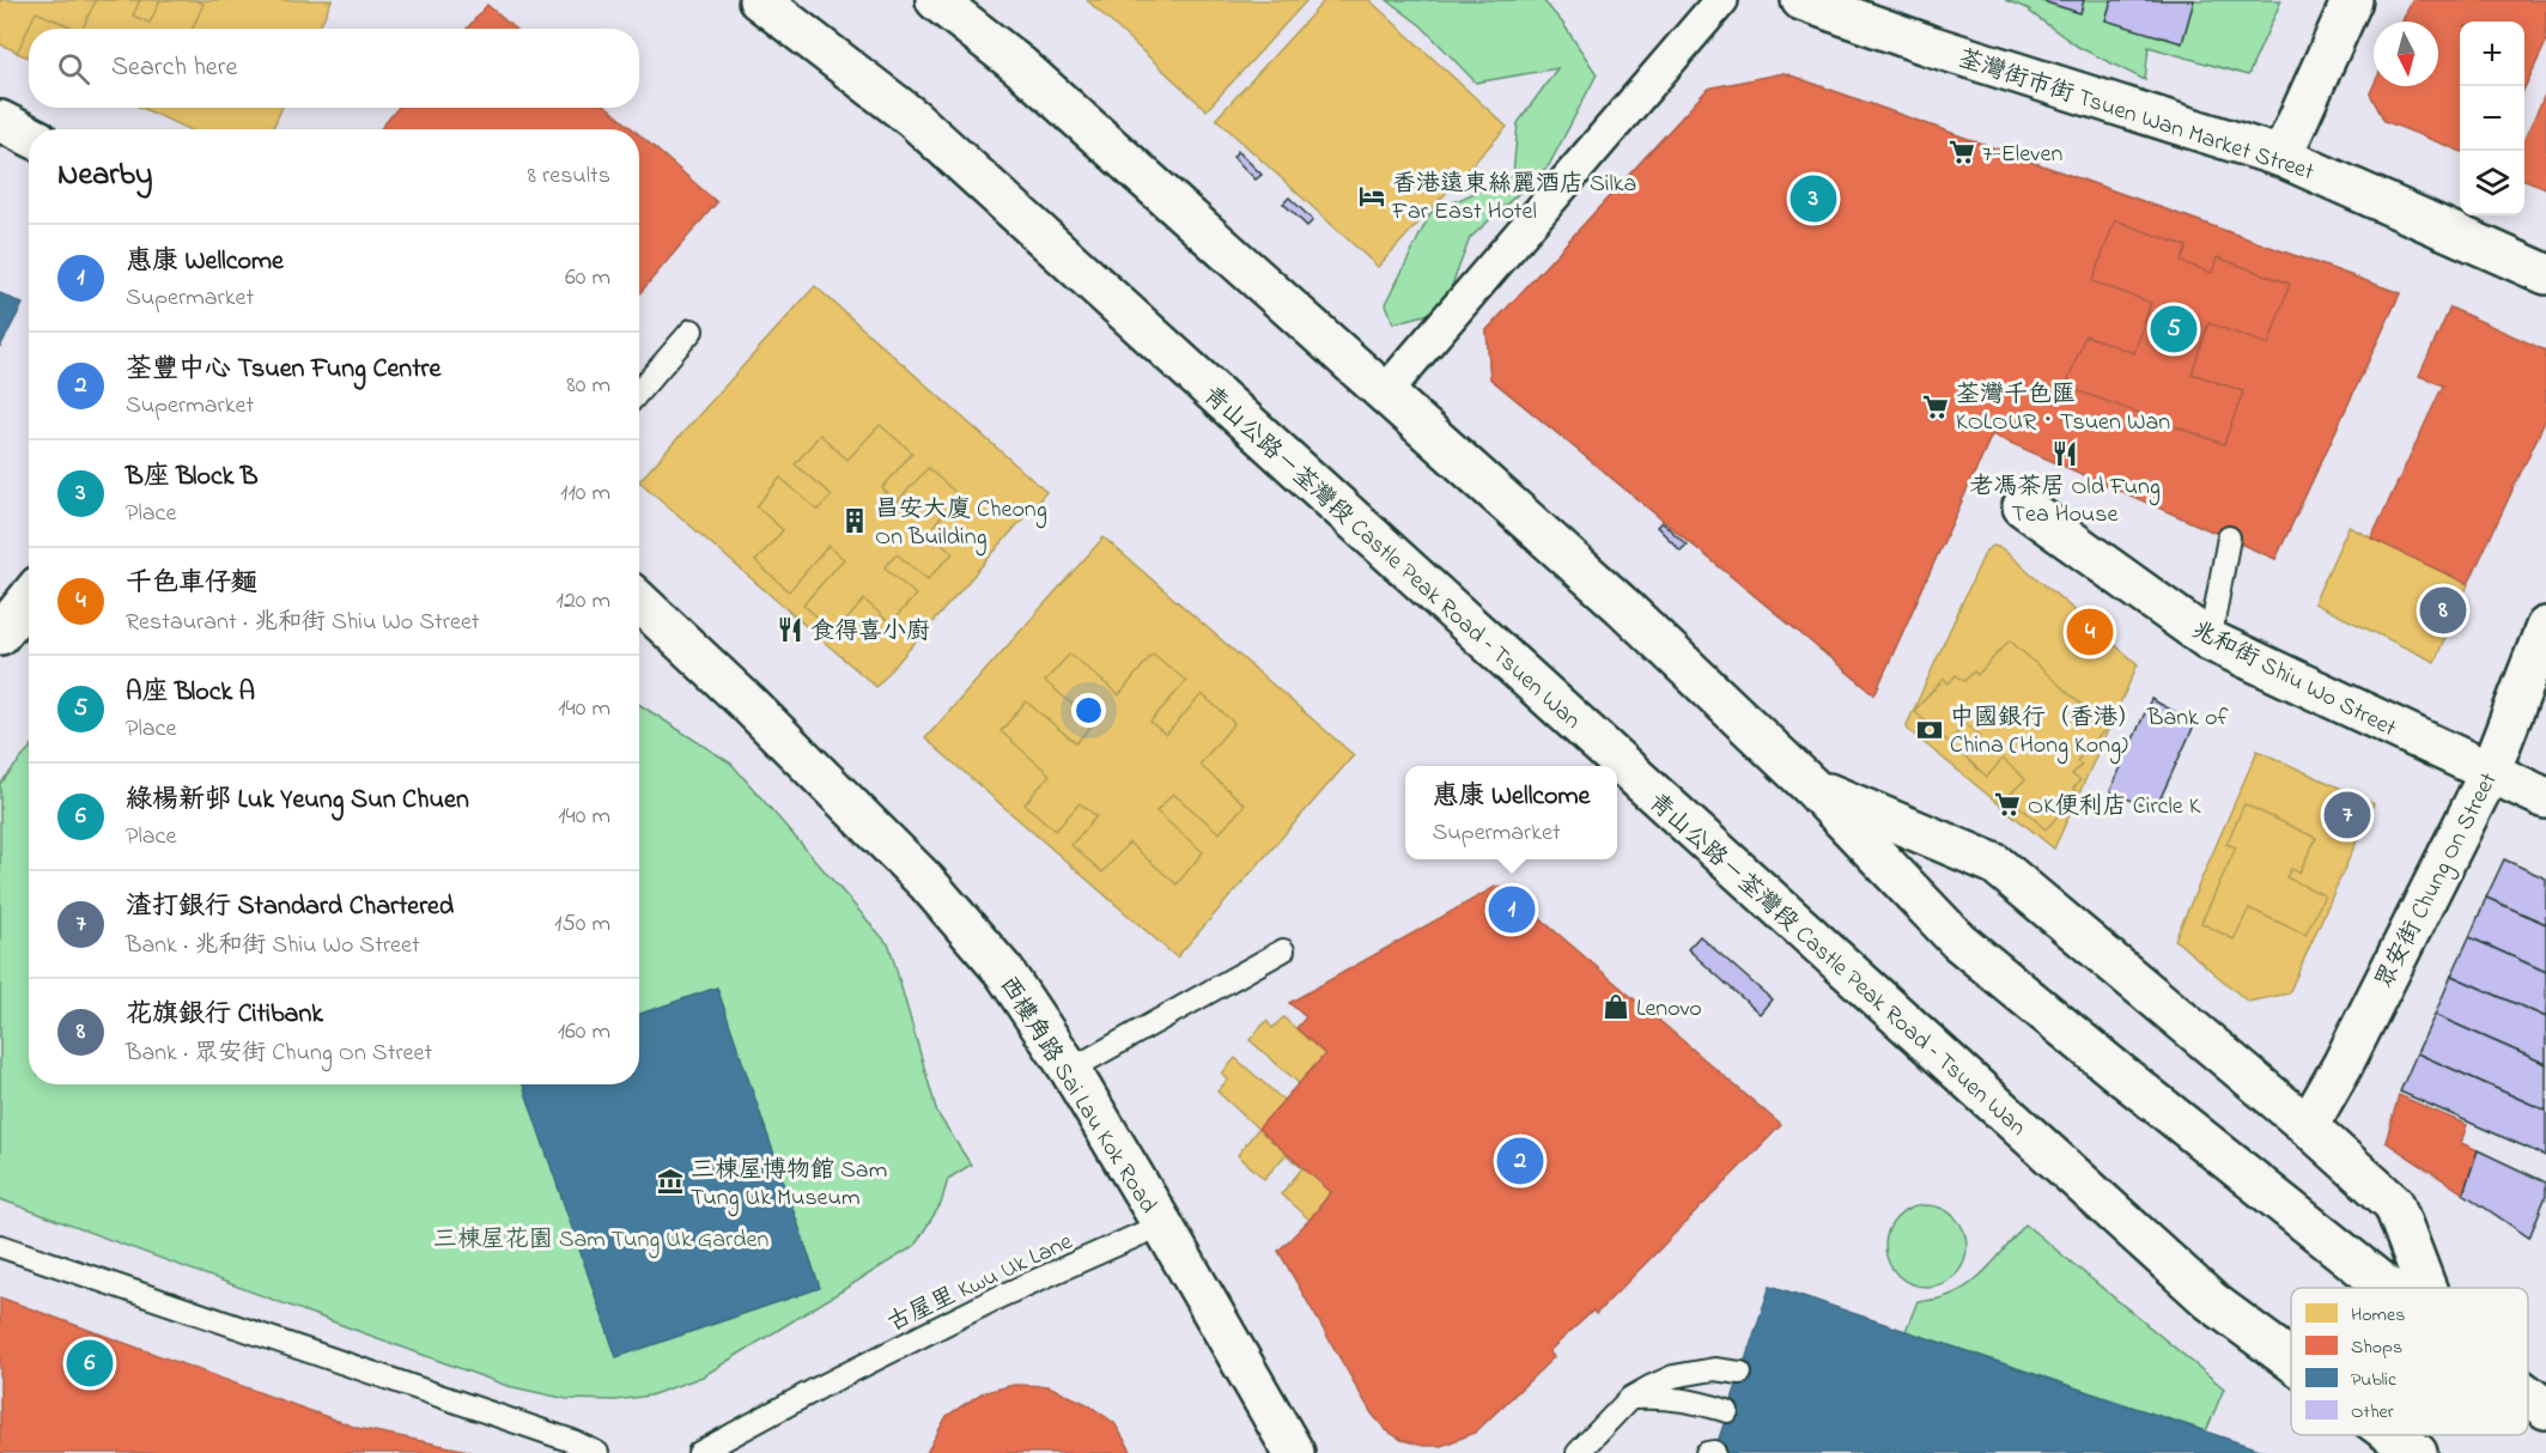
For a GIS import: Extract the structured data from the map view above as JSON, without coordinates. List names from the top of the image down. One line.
{"streets":{"main road":["荃灣街市街 Tsuen Wan Market Street","青山公路－荃灣段 Castle Peak Road – Tsuen Wan","兆和街 Shiu Wo Street","眾安街 Chung On Street","西樓角路 Sai Lau Kok Road"],"lane":["古屋里 Kwu Uk Lane"]},"crossings":[["兆和街 Shiu Wo Street","眾安街 Chung On Street"],["西樓角路 Sai Lau Kok Road","古屋里 Kwu Uk Lane"]],"parks":["三棟屋花園 Sam Tung Uk Garden"],"places":{"supermarket":["7-Eleven","荃灣千色匯 KOLOUR‧Tsuen Wan","OK便利店 Circle K"],"hotel":["香港遠東絲麗酒店 Silka Far East Hotel"],"restaurant":["老馮茶居 Old Fung Tea House","食得喜小廚"],"building":["昌安大廈 Cheong On Building"],"bank":["中國銀行（香港） Bank of China (Hong Kong)"],"shop":["Lenovo"],"museum":["三棟屋博物館 Sam Tung Uk Museum"]},"legend":["Homes","Shops","Public","Other"],"north":"bottom","page":{"map_buttons":["+","−"],"search":"Search here","heading":["Nearby","8 results"],"pins":["3","5","8","4","7","1","2","6"],"list":[{"mark":"1","name":"惠康 Wellcome","note":"Supermarket","value":"60 m"},{"mark":"2","name":"荃豐中心 Tsuen Fung Centre","note":"Supermarket","value":"80 m"},{"mark":"3","name":"B座 Block B","note":"Place","value":"110 m"},{"mark":"4","name":"千色車仔麵","note":"Restaurant · 兆和街 Shiu Wo Street","value":"120 m"},{"mark":"5","name":"A座 Block A","note":"Place","value":"140 m"},{"mark":"6","name":"綠楊新邨 Luk Yeung Sun Chuen","note":"Place","value":"140 m"},{"mark":"7","name":"渣打銀行 Standard Chartered","note":"Bank · 兆和街 Shiu Wo Street","value":"150 m"},{"mark":"8","name":"花旗銀行 Citibank","note":"Bank · 眾安街 Chung On Street","value":"160 m"}],"popup":["惠康 Wellcome","Supermarket"]}}
